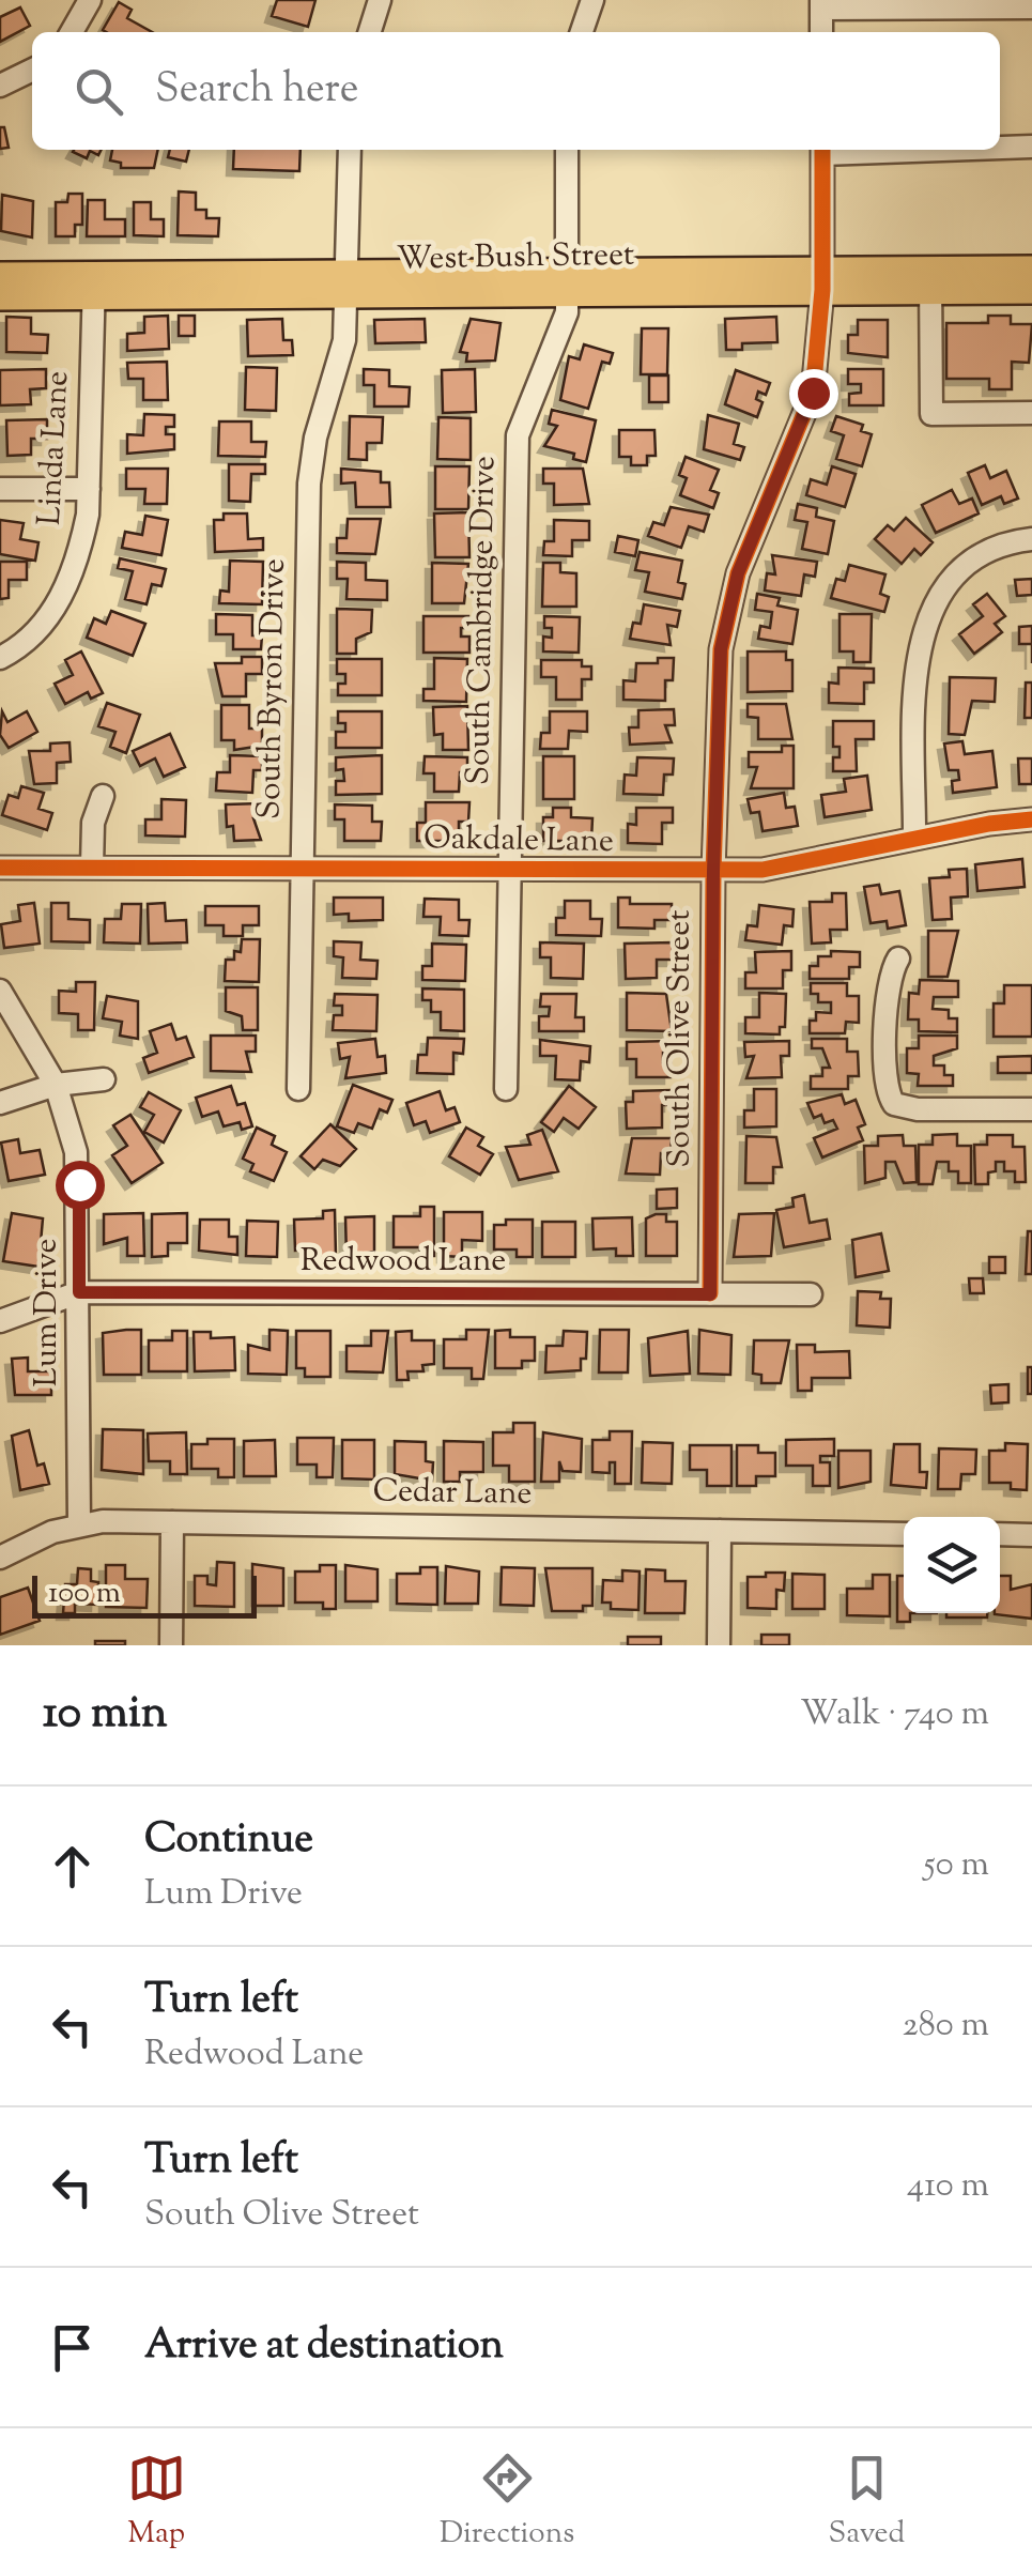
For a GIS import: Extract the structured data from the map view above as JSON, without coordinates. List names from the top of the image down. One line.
{"streets":{"main road":["West Bush Street"],"street":["Linda Lane","South Cambridge Drive","South Byron Drive","Oakdale Lane","South Olive Street","Redwood Lane","Lum Drive","Cedar Lane"]},"crossings":[["West Bush Street","Linda Lane"],["West Bush Street","South Cambridge Drive"],["West Bush Street","South Byron Drive"],["West Bush Street","South Olive Street"],["South Cambridge Drive","Oakdale Lane"],["South Byron Drive","Oakdale Lane"],["Oakdale Lane","South Olive Street"],["South Olive Street","Redwood Lane"],["Redwood Lane","Lum Drive"],["Lum Drive","Cedar Lane"]],"scale_bar":"100 m","page":{"search":"Search here","scale":"100 m","heading":["10 min","Walk · 740 m"],"list":[["Continue","Lum Drive","50 m"],["Turn left","Redwood Lane","280 m"],["Turn left","South Olive Street","410 m"],"Arrive at destination"],"nav":["Map","Directions","Saved"]}}
